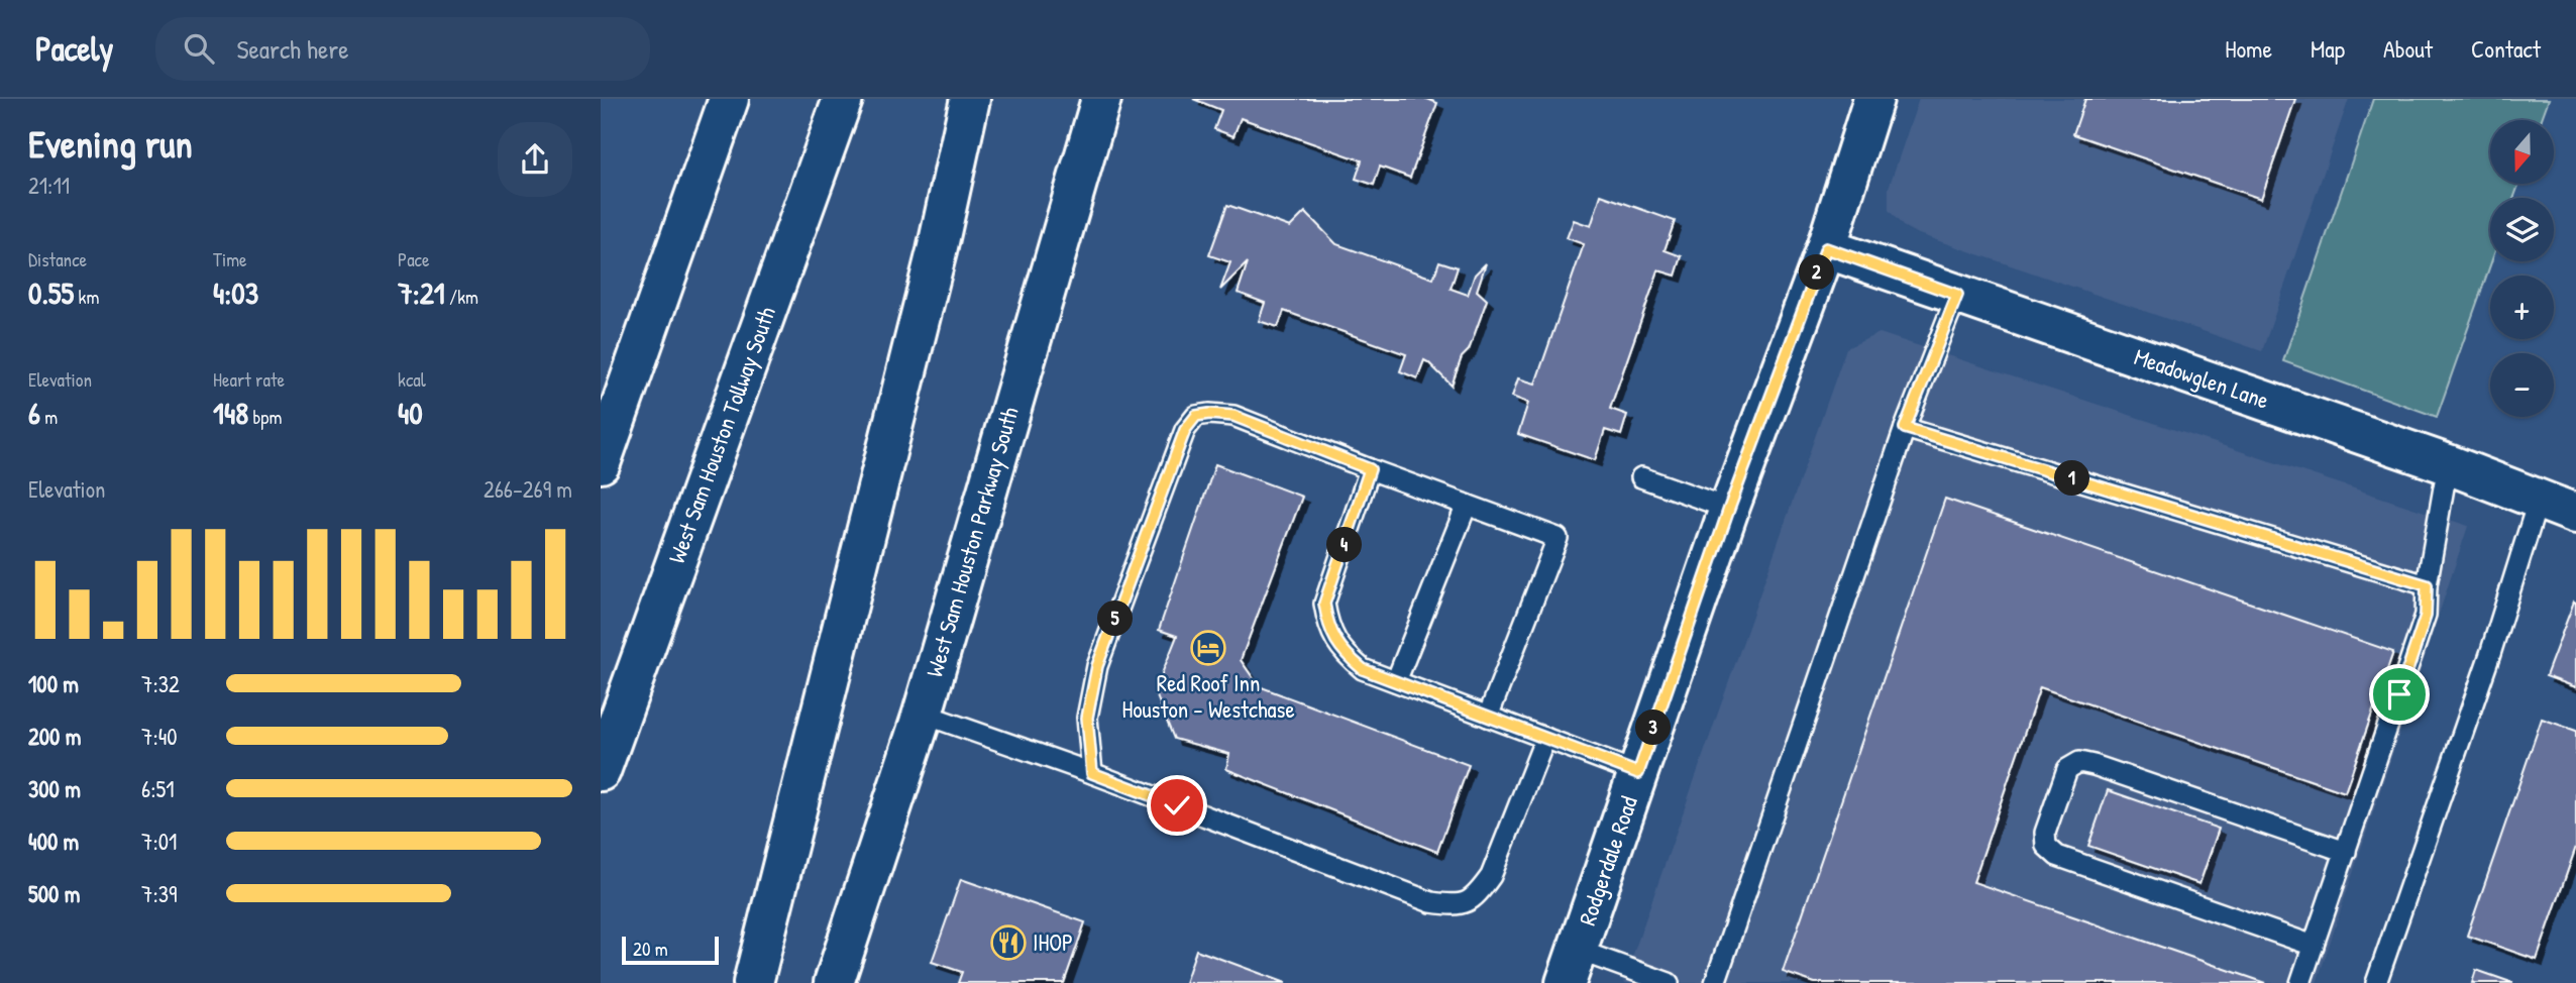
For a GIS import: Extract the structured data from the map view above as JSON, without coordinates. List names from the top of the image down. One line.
{"streets":{"main road":["Meadowglen Lane","West Sam Houston Tollway South","West Sam Houston Parkway South","Rodgerdale Road"]},"crossings":[["Meadowglen Lane","Rodgerdale Road"]],"places":{"hotel":["Red Roof Inn Houston - Westchase"],"restaurant":["IHOP"]},"scale_bar":"20 m","north":"bottom","page":{"header":"Pacely","search":"Search here","nav":["Home","Map","About","Contact"],"heading":["Evening run","21:11"],"map_buttons":["+","−"],"stats":[["Distance","0.55 km"],["Time","4:03"],["Pace","7:21 /km"],["Elevation","6 m"],["Heart rate","148 bpm"],["kcal","40"]],"pins":["2","1","4","5","3"],"chart":["Elevation","266–269 m"],"list":[{"name":"100 m","note":"7:32"},{"name":"200 m","note":"7:40"},{"name":"300 m","note":"6:51"},{"name":"400 m","note":"7:01"},{"name":"500 m","note":"7:39"}],"scale":"20 m"}}
